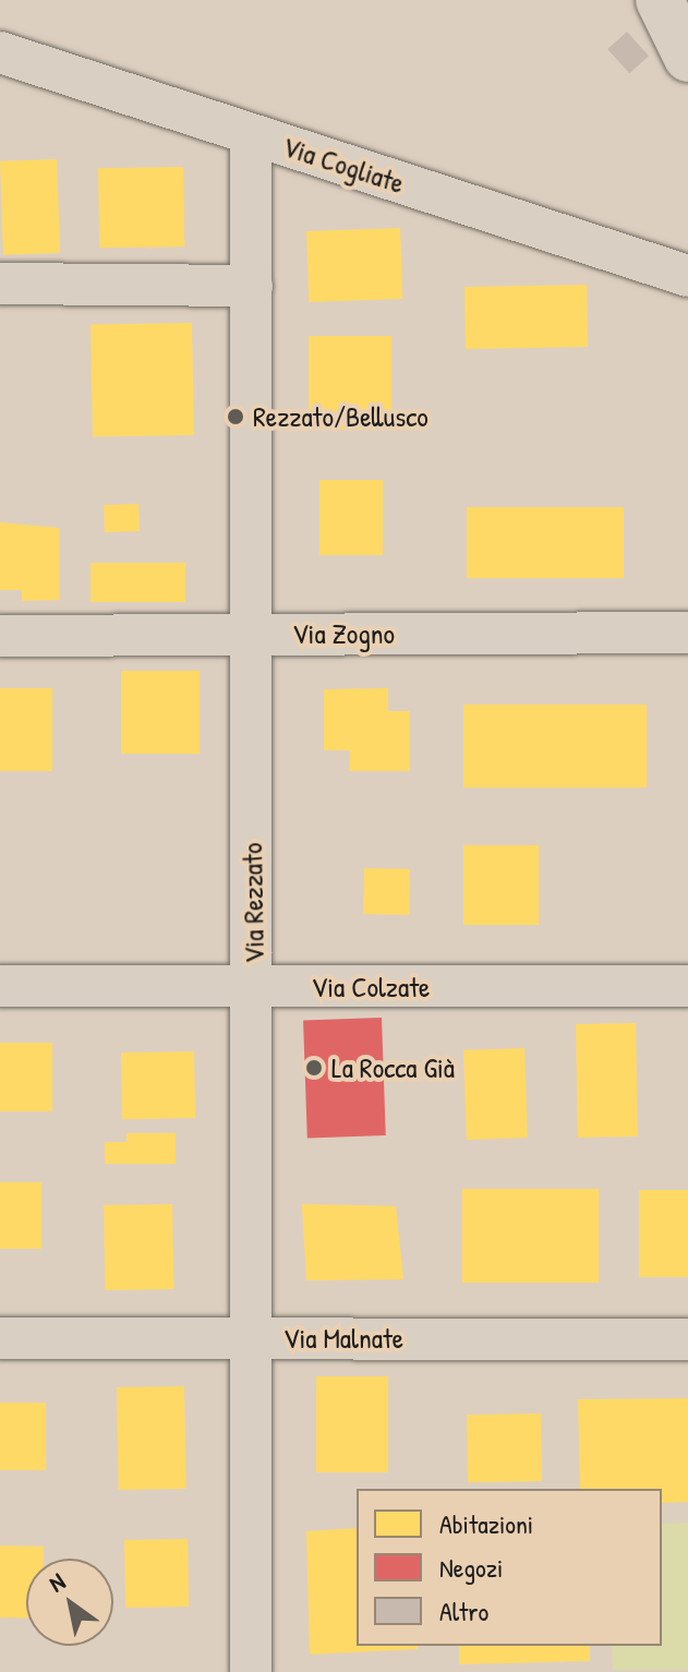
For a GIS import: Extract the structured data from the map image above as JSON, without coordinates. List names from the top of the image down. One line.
{"streets":{"street":["Via Cogliate","Via Zogno","Via Rezzato","Via Colzate","Via Malnate"]},"crossings":[["Via Cogliate","Via Rezzato"],["Via Zogno","Via Rezzato"],["Via Rezzato","Via Colzate"],["Via Rezzato","Via Malnate"]],"places":["Rezzato/Bellusco","La Rocca Già"],"legend":["Abitazioni","Negozi","Altro"],"north":"top left"}
